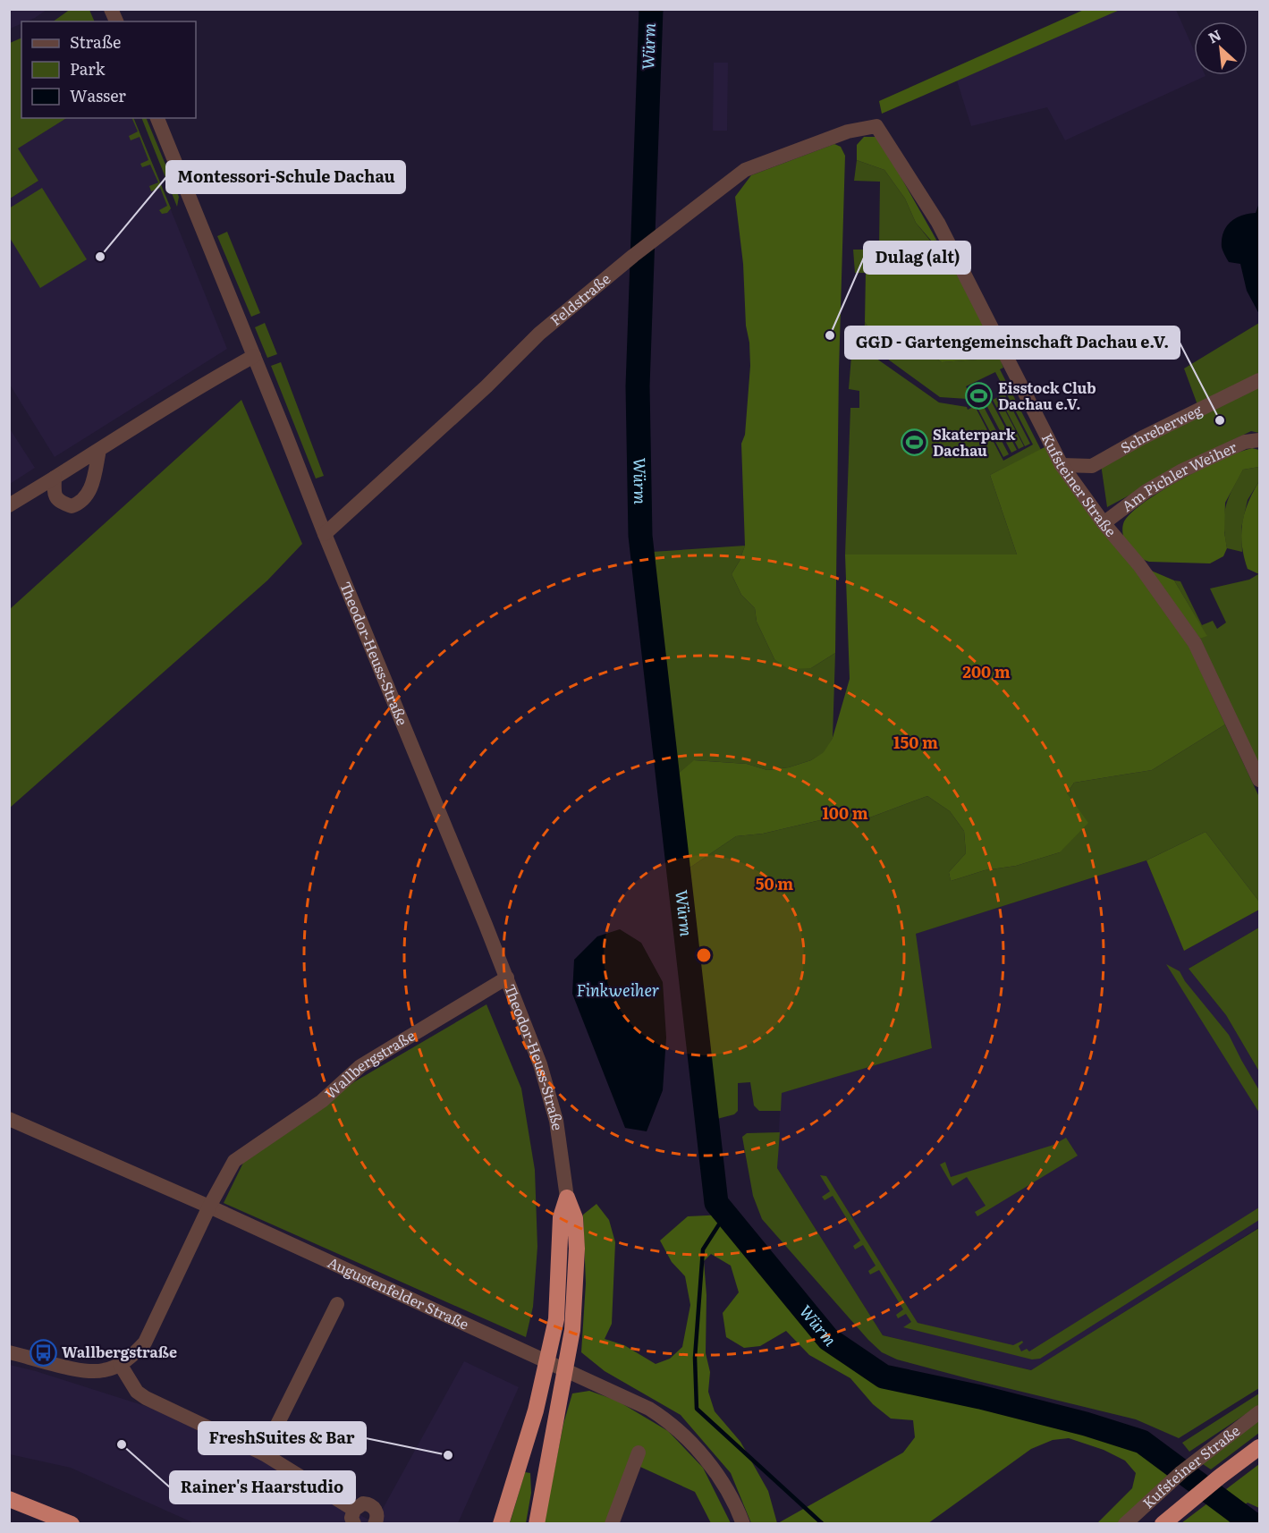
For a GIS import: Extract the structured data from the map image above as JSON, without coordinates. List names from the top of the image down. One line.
{"streets":{"street":["Feldstraße","Schreberweg","Am Pichler Weiher","Kufsteiner Straße","Theodor-Heuss-Straße","Wallbergstraße","Augustenfelder Straße"]},"crossings":[["Feldstraße","Kufsteiner Straße"],["Feldstraße","Theodor-Heuss-Straße"],["Schreberweg","Kufsteiner Straße"],["Am Pichler Weiher","Kufsteiner Straße"],["Theodor-Heuss-Straße","Wallbergstraße"],["Wallbergstraße","Augustenfelder Straße"]],"water":["Würm","Finkweiher"],"places":{"other":["Montessori-Schule Dachau","Dulag (alt)","GGD - Gartengemeinschaft Dachau e.V.","Rainer's Haarstudio","FreshSuites & Bar"],"sports":["Eisstock Club Dachau e.V.","Skaterpark Dachau"],"bus stop":["Wallbergstraße"]},"legend":["Straße","Park","Wasser"],"north":"top left","rings":["200 m","150 m","100 m","50 m"]}
